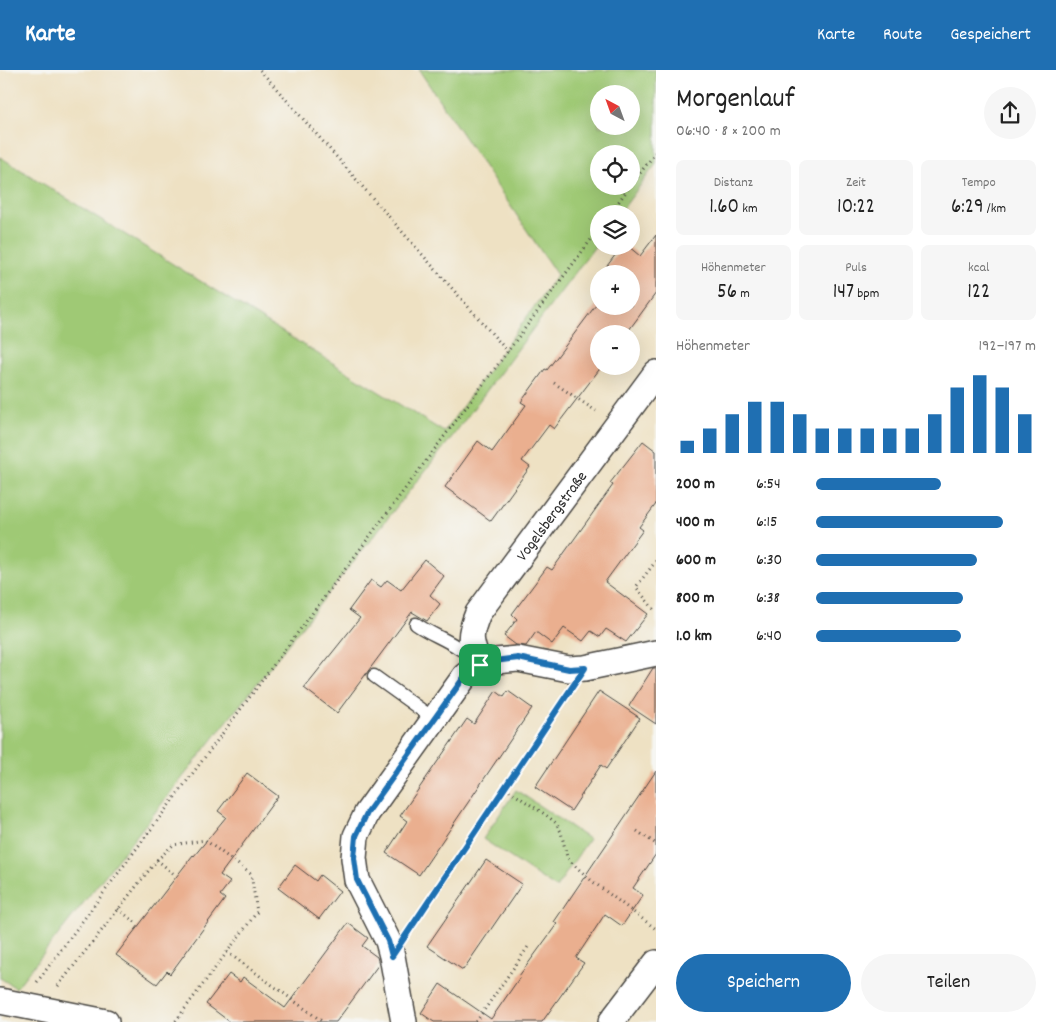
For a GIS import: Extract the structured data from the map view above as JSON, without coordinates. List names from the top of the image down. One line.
{"streets":{"street":["Vogelsbergstraße"]},"north":"top left","page":{"header":"Karte","nav":["Karte","Route","Gespeichert"],"heading":["Morgenlauf","06:40 · 8 × 200 m"],"map_buttons":["+","−"],"stats":[["Distanz","1.60 km"],["Zeit","10:22"],["Tempo","6:29 /km"],["Höhenmeter","56 m"],["Puls","147 bpm"],["kcal","122"]],"chart":["Höhenmeter","192–197 m"],"list":[{"name":"200 m","note":"6:54"},{"name":"400 m","note":"6:15"},{"name":"600 m","note":"6:30"},{"name":"800 m","note":"6:38"},{"name":"1.0 km","note":"6:40"}],"buttons":["Speichern","Teilen"]}}
